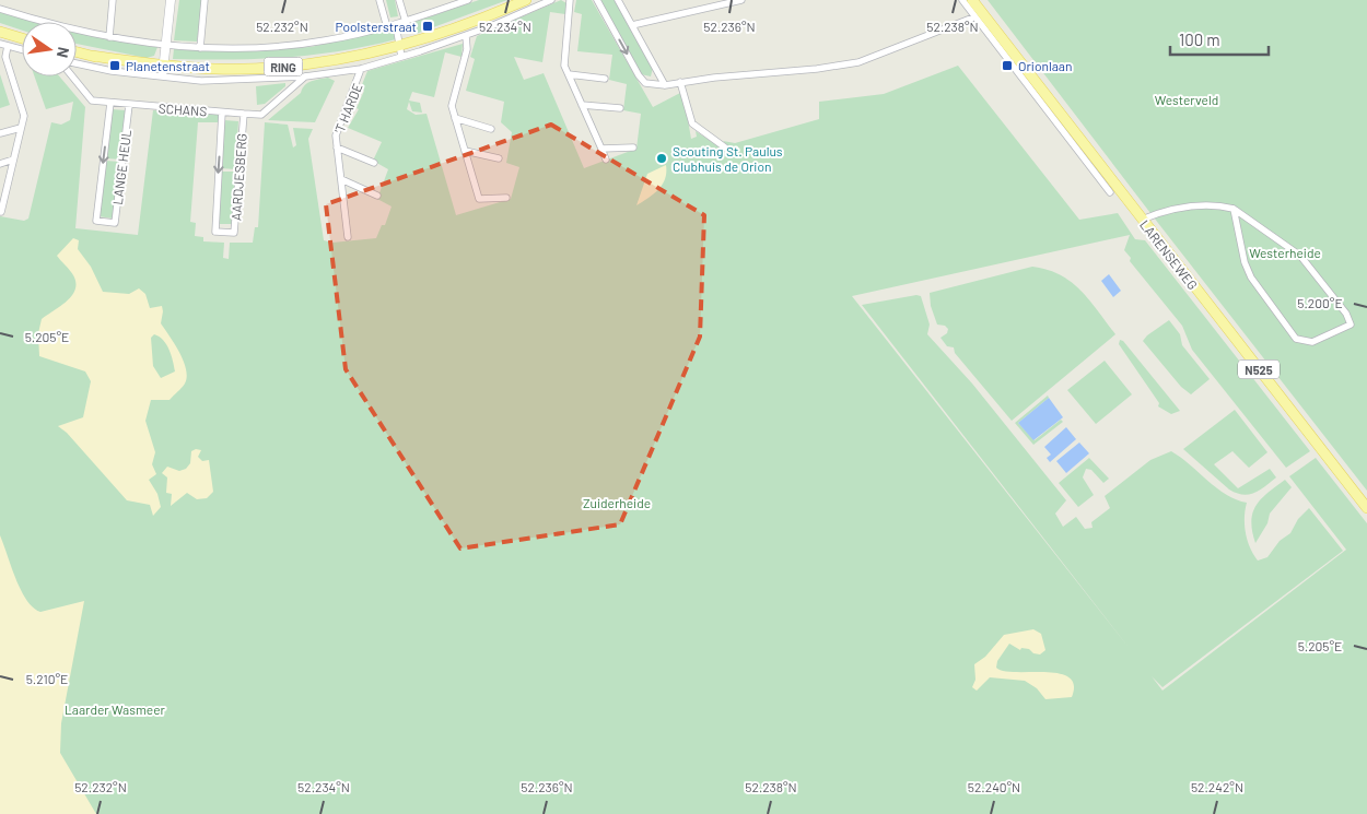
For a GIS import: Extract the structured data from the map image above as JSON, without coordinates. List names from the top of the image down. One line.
{"streets":{"main road":["RING","LARENSEWEG","N525"],"street":["'T HARDE","SCHANS","LANGE HEUL","AARDJESBERG"]},"crossings":[["SCHANS","LANGE HEUL"],["SCHANS","AARDJESBERG"]],"parks":["Westerveld","Westerheide","Zuiderheide","Laarder Wasmeer"],"places":{"transit":["Poolsterstraat","Planetenstraat","Orionlaan"],"other":["Scouting St. Paulus Clubhuis de Orion"]},"scale_bar":"100 m","north":"right","coordinates":["52.232°N","52.234°N","52.236°N","52.238°N","5.200°E","5.205°E","5.210°E","52.240°N","52.242°N"]}
